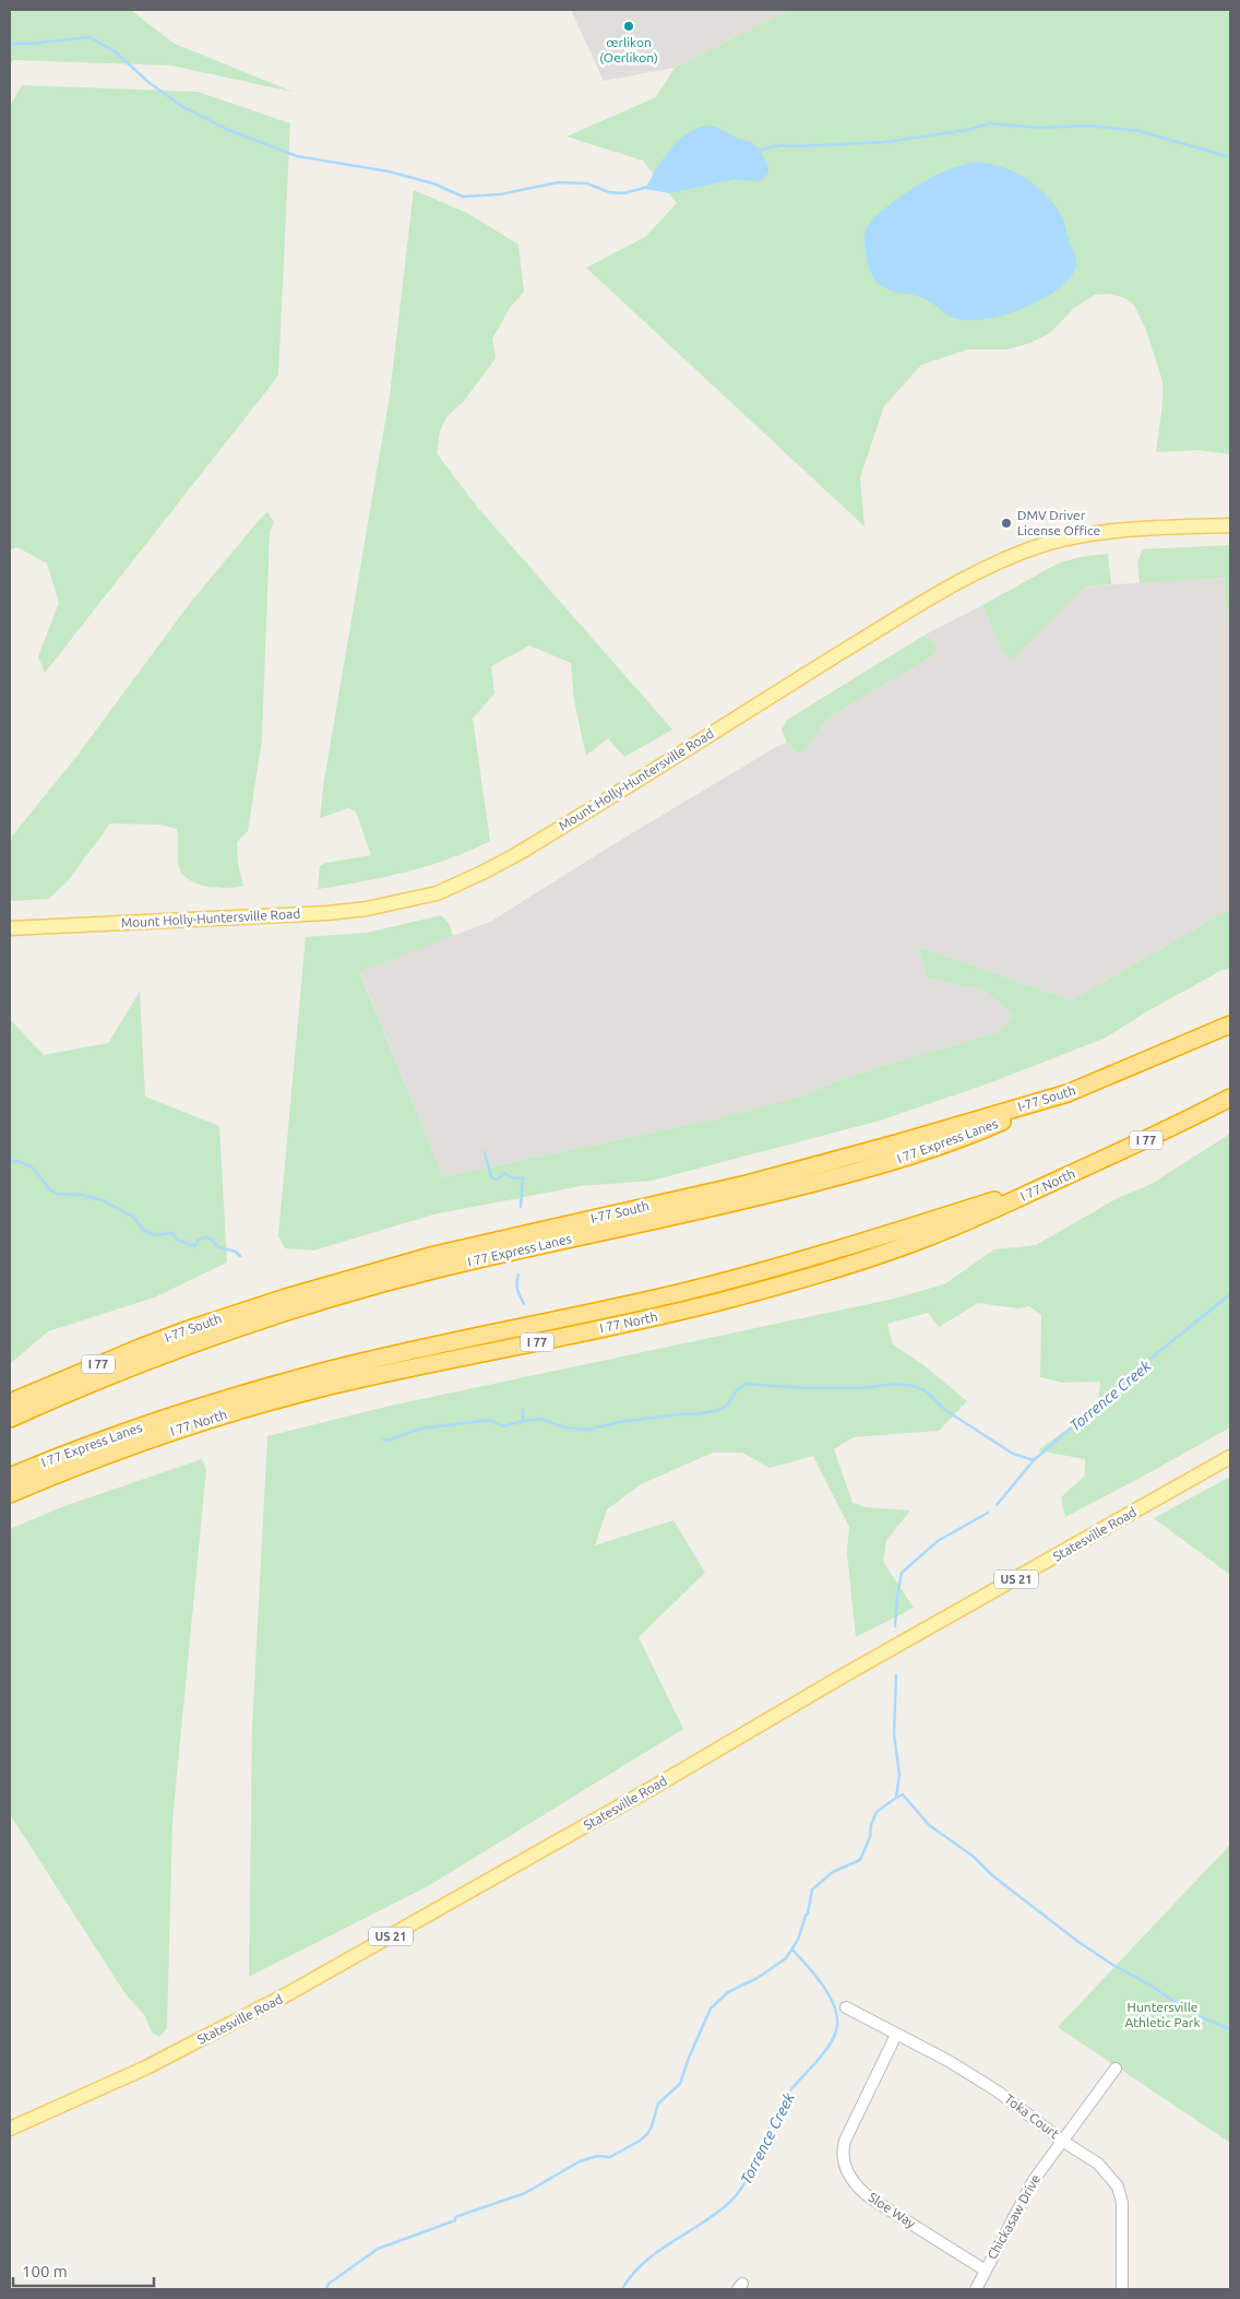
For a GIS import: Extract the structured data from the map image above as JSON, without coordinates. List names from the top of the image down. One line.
{"streets":{"highway":["I-77 South","I 77","I 77 Express Lanes","I 77 North"],"main road":["Mount Holly-Huntersville Road","Statesville Road","US 21"],"street":["Toka Court","Sloe Way","Chickasaw Drive"]},"crossings":[["I-77 South","I 77 Express Lanes"],["I 77 Express Lanes","I 77 North"],["Toka Court","Sloe Way"],["Toka Court","Chickasaw Drive"],["Sloe Way","Chickasaw Drive"]],"water":["Torrence Creek"],"parks":["Huntersville Athletic Park"],"places":["œrlikon (Oerlikon)","DMV Driver License Office"],"scale_bar":"100 m"}
